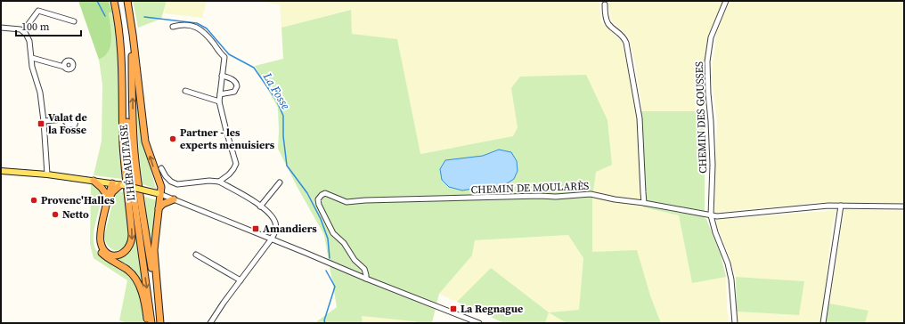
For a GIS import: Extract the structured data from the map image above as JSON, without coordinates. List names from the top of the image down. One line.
{"streets":{"highway":["L'HÉRAULTAISE"],"street":["CHEMIN DES GOUSSES","CHEMIN DE MOULARÈS"]},"crossings":[["CHEMIN DES GOUSSES","CHEMIN DE MOULARÈS"]],"water":["La Fosse"],"places":{"transit":["Valat de la Fosse","Amandiers","La Regnague"],"other":["Partner - les experts menuisiers","Provenc'Halles","Netto"]},"scale_bar":"100 m"}
